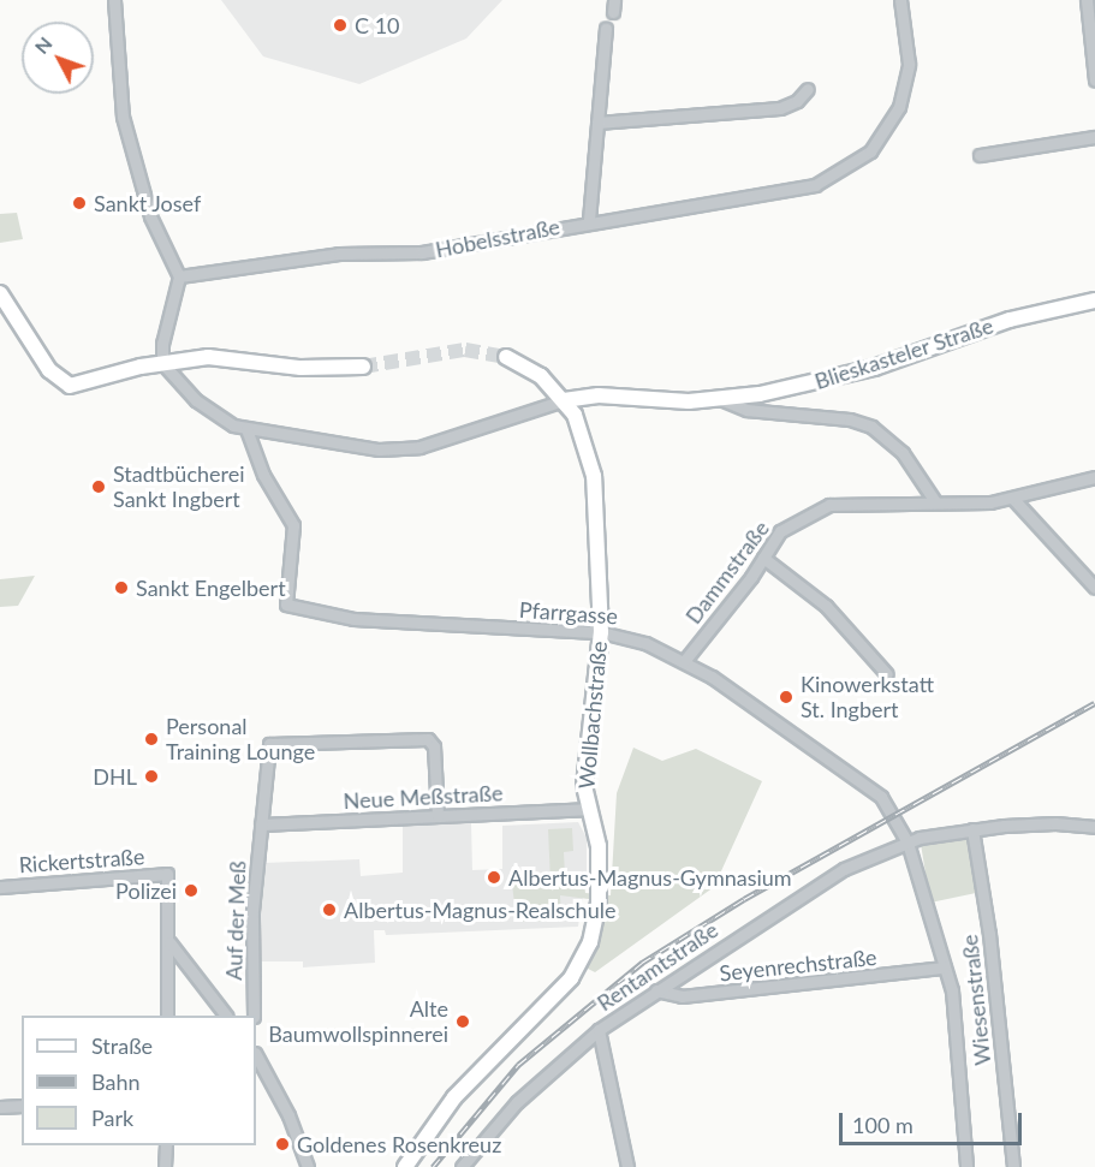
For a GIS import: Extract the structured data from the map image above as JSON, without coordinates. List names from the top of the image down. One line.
{"streets":{"main road":["Blieskasteler Straße","Wollbachstraße"],"street":["Hobelsstraße","Dammstraße","Pfarrgasse","Neue Meßstraße","Rickertstraße","Auf der Meß","Seyenrechstraße","Rentamtstraße","Wiesenstraße"]},"crossings":[["Blieskasteler Straße","Pfarrgasse"],["Blieskasteler Straße","Wollbachstraße"],["Dammstraße","Pfarrgasse"],["Pfarrgasse","Wollbachstraße"],["Pfarrgasse","Seyenrechstraße"],["Pfarrgasse","Rentamtstraße"],["Wollbachstraße","Neue Meßstraße"],["Neue Meßstraße","Auf der Meß"],["Seyenrechstraße","Rentamtstraße"],["Rentamtstraße","Wiesenstraße"]],"places":["C 10","Sankt Josef","Stadtbücherei Sankt Ingbert","Sankt Engelbert","Kinowerkstatt St. Ingbert","Personal Training Lounge","DHL","Albertus-Magnus-Gymnasium","Polizei","Albertus-Magnus-Realschule","Alte Baumwollspinnerei","Goldenes Rosenkreuz"],"legend":["Straße","Bahn","Park"],"scale_bar":"100 m","north":"top left"}
